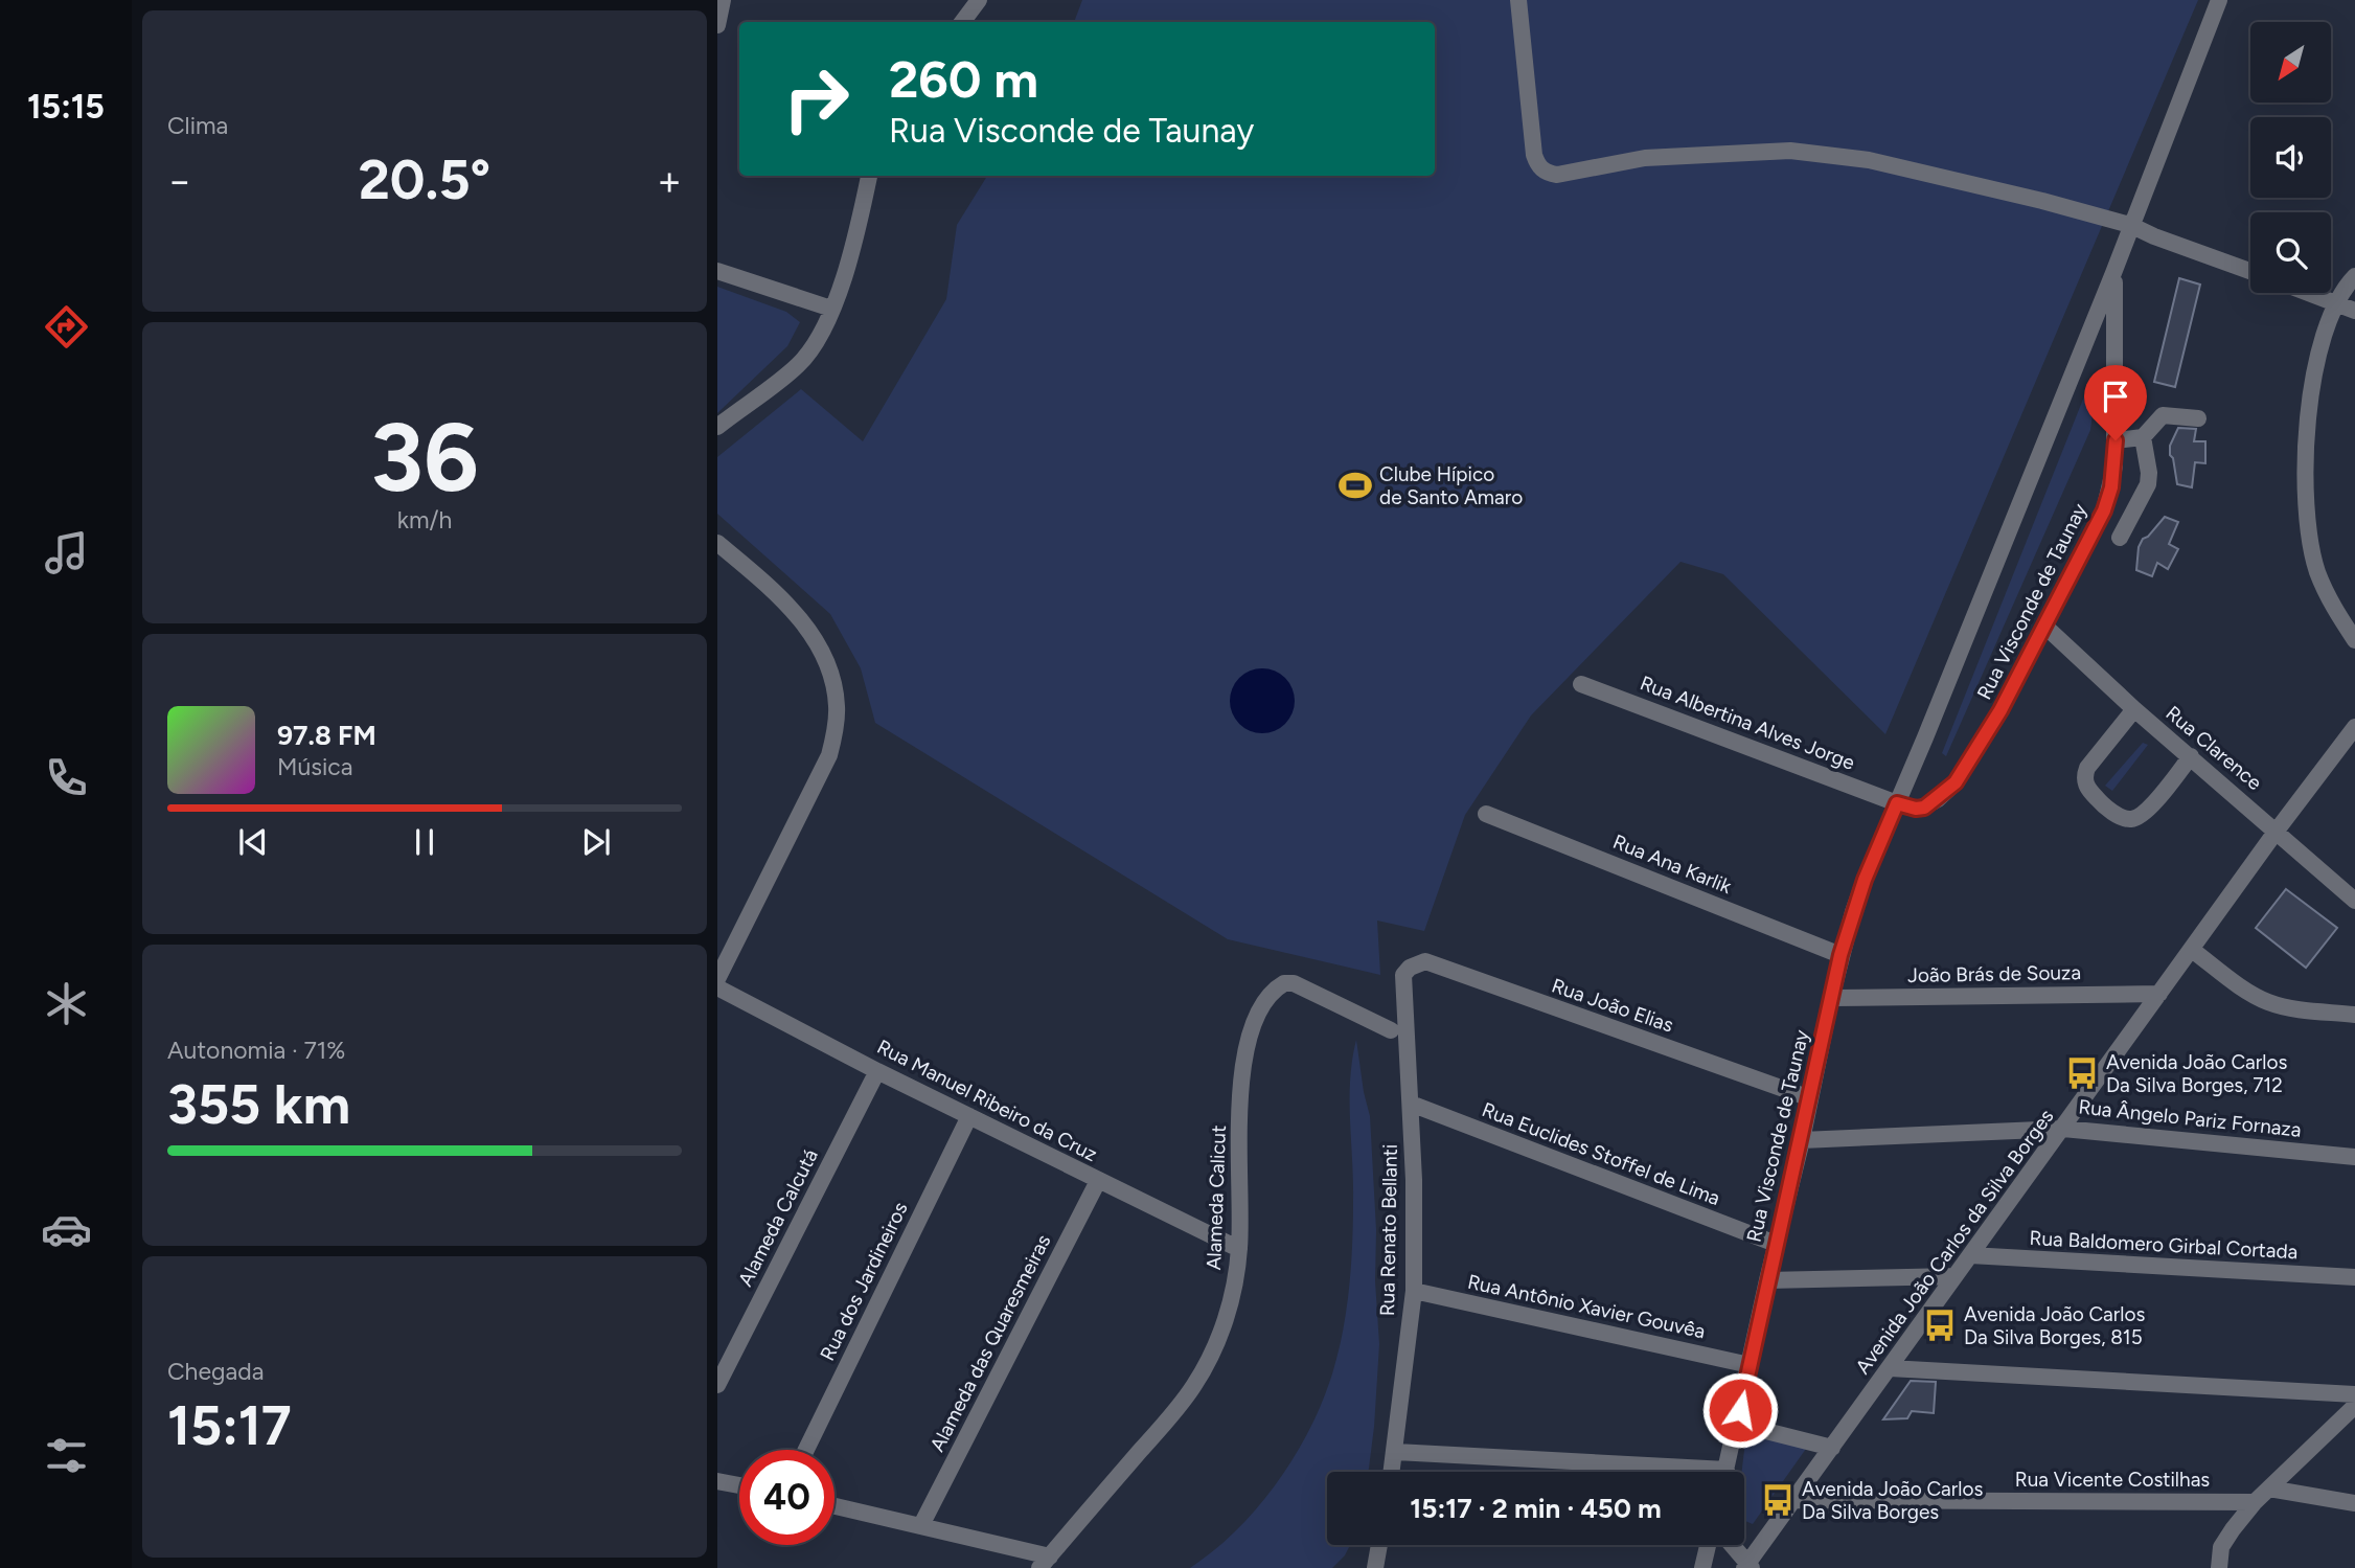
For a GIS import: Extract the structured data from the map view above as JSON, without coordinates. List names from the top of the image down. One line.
{"streets":{"street":["Rua Visconde de Taunay","Rua Albertina Alves Jorge","Rua Clarence","Rua Ana Karlik","João Brás de Souza","Rua João Elias","Rua Manuel Ribeiro da Cruz","Rua Ângelo Pariz Fornaza","Rua Euclides Stoffel de Lima","Alameda Calicut","Alameda Calcutá","Rua Renato Bellanti","Avenida João Carlos da Silva Borges","Rua Baldomero Girbal Cortada","Rua dos Jardineiros","Rua Antônio Xavier Gouvêa","Alameda das Quaresmeiras","Rua Vicente Costilhas"]},"crossings":[["Rua Visconde de Taunay","Rua Albertina Alves Jorge"],["Rua Visconde de Taunay","Rua Clarence"],["Rua Visconde de Taunay","Rua Ana Karlik"],["Rua Visconde de Taunay","João Brás de Souza"],["Rua Visconde de Taunay","Rua João Elias"],["Rua Visconde de Taunay","Rua Ângelo Pariz Fornaza"],["Rua Visconde de Taunay","Rua Euclides Stoffel de Lima"],["Rua Visconde de Taunay","Rua Antônio Xavier Gouvêa"],["Rua Clarence","Avenida João Carlos da Silva Borges"],["João Brás de Souza","Avenida João Carlos da Silva Borges"],["Rua João Elias","Rua Renato Bellanti"],["Rua Manuel Ribeiro da Cruz","Alameda Calicut"],["Rua Manuel Ribeiro da Cruz","Alameda Calcutá"],["Rua Manuel Ribeiro da Cruz","Rua dos Jardineiros"],["Rua Manuel Ribeiro da Cruz","Alameda das Quaresmeiras"],["Rua Ângelo Pariz Fornaza","Avenida João Carlos da Silva Borges"],["Rua Euclides Stoffel de Lima","Rua Renato Bellanti"],["Rua Renato Bellanti","Rua Antônio Xavier Gouvêa"],["Avenida João Carlos da Silva Borges","Rua Baldomero Girbal Cortada"],["Avenida João Carlos da Silva Borges","Rua Vicente Costilhas"]],"places":{"sports":["Clube Hípico de Santo Amaro"],"bus stop":["Avenida João Carlos Da Silva Borges, 712","Avenida João Carlos Da Silva Borges, 815","Avenida João Carlos Da Silva Borges"]},"north":"bottom left","page":{"tabs":"15:15","tile":["Clima",["36","km/h"],["Autonomia · 71%","355 km"],["Chegada","15:17"]],"turn":["260 m","Rua Visconde de Taunay"],"heat":["−","20.5°","+"],"song":["97.8 FM","Música"],"limit":"40","trip":"15:17 · 2 min · 450 m"}}
